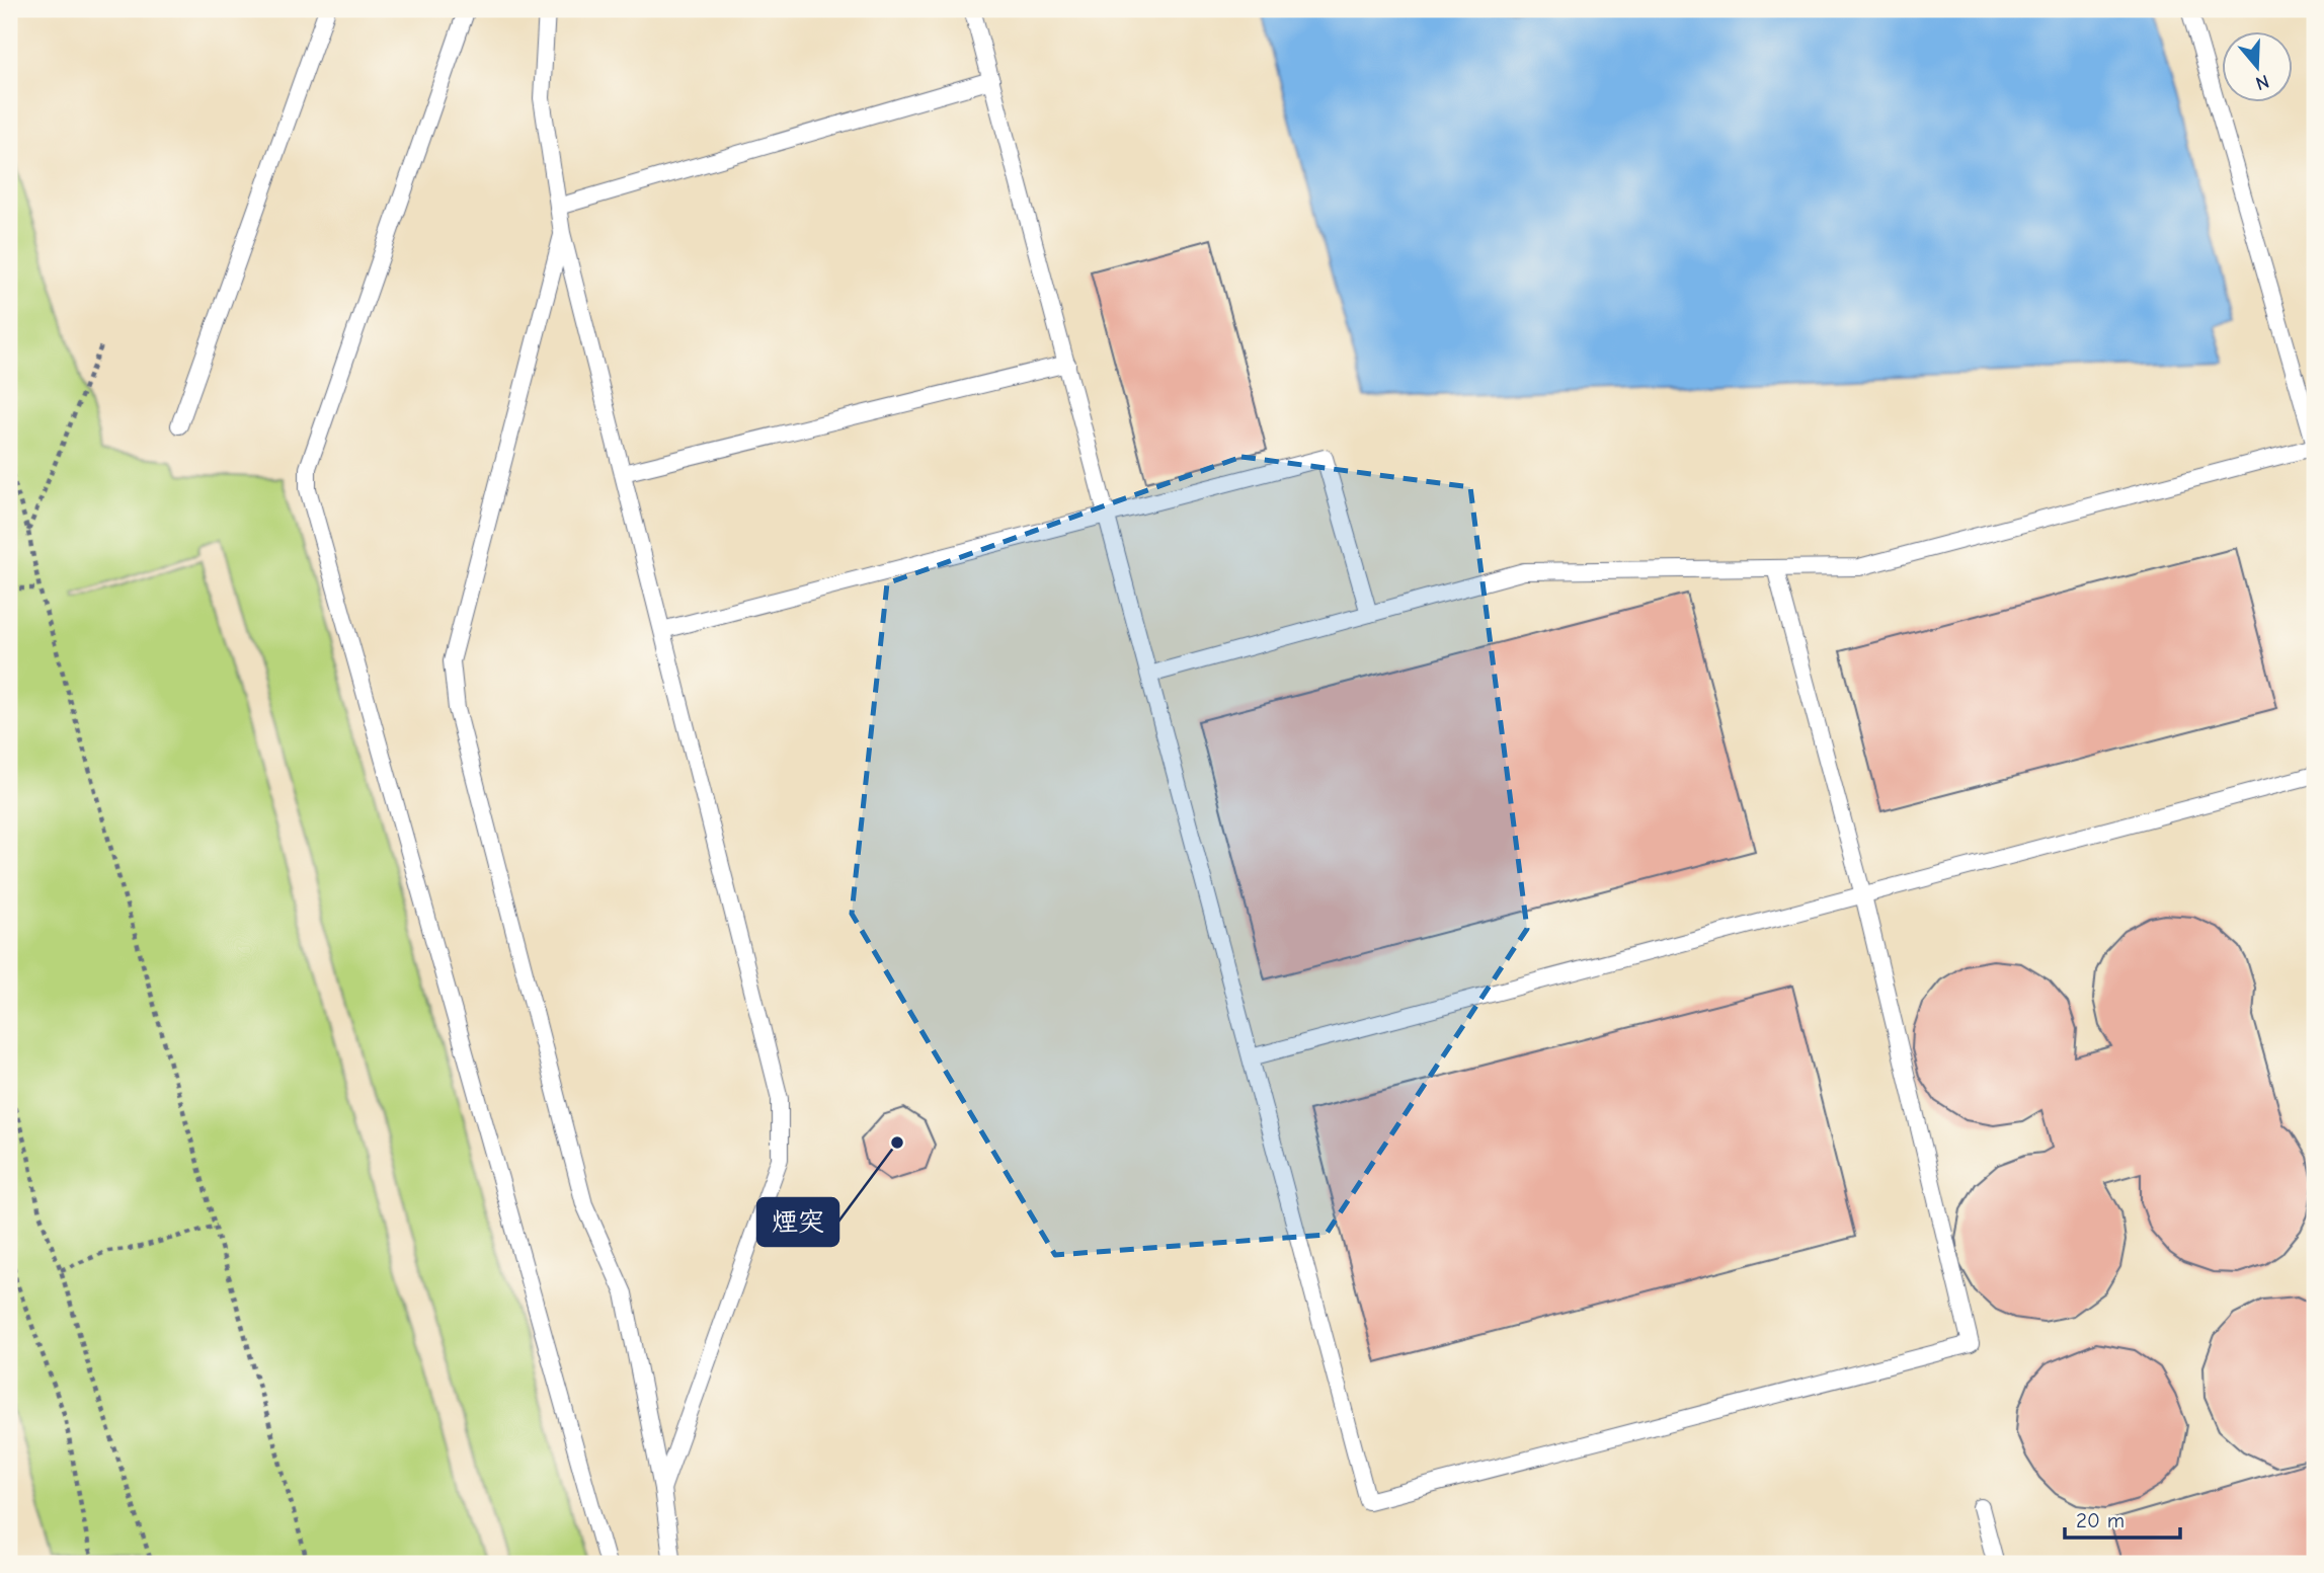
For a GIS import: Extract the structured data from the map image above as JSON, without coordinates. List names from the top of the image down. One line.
{"places":["煙突"],"scale_bar":"20 m","north":"bottom"}
